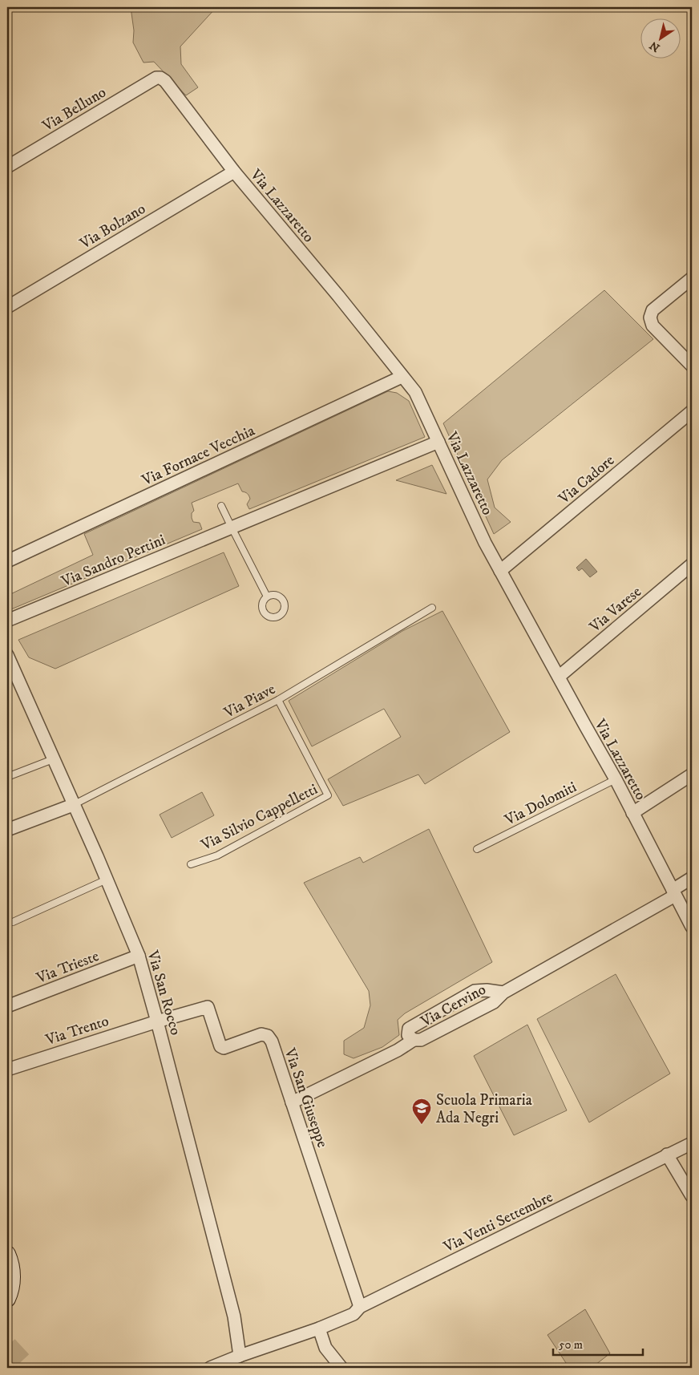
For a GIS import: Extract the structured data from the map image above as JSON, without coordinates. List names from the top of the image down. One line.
{"streets":{"street":["Via Belluno","Via Lazzaretto","Via Bolzano","Via Fornace Vecchia","Via Cadore","Via Sandro Pertini","Via Varese","Via Trieste","Via San Rocco","Via Cervino","Via Trento","Via San Giuseppe","Via Venti Settembre"],"lane":["Via Piave","Via Dolomiti","Via Silvio Cappelletti"]},"crossings":[["Via Belluno","Via Lazzaretto"],["Via Lazzaretto","Via Bolzano"],["Via Lazzaretto","Via Fornace Vecchia"],["Via Lazzaretto","Via Cadore"],["Via Lazzaretto","Via Sandro Pertini"],["Via Lazzaretto","Via Varese"],["Via Lazzaretto","Via Dolomiti"],["Via Lazzaretto","Via Cervino"],["Via Piave","Via Silvio Cappelletti"],["Via Piave","Via San Rocco"],["Via Trieste","Via San Rocco"],["Via San Rocco","Via Trento"],["Via San Rocco","Via San Giuseppe"],["Via San Rocco","Via Venti Settembre"],["Via Trento","Via San Giuseppe"],["Via San Giuseppe","Via Venti Settembre"]],"places":{"school or university":["Scuola Primaria Ada Negri"]},"scale_bar":"50 m","north":"bottom left"}
